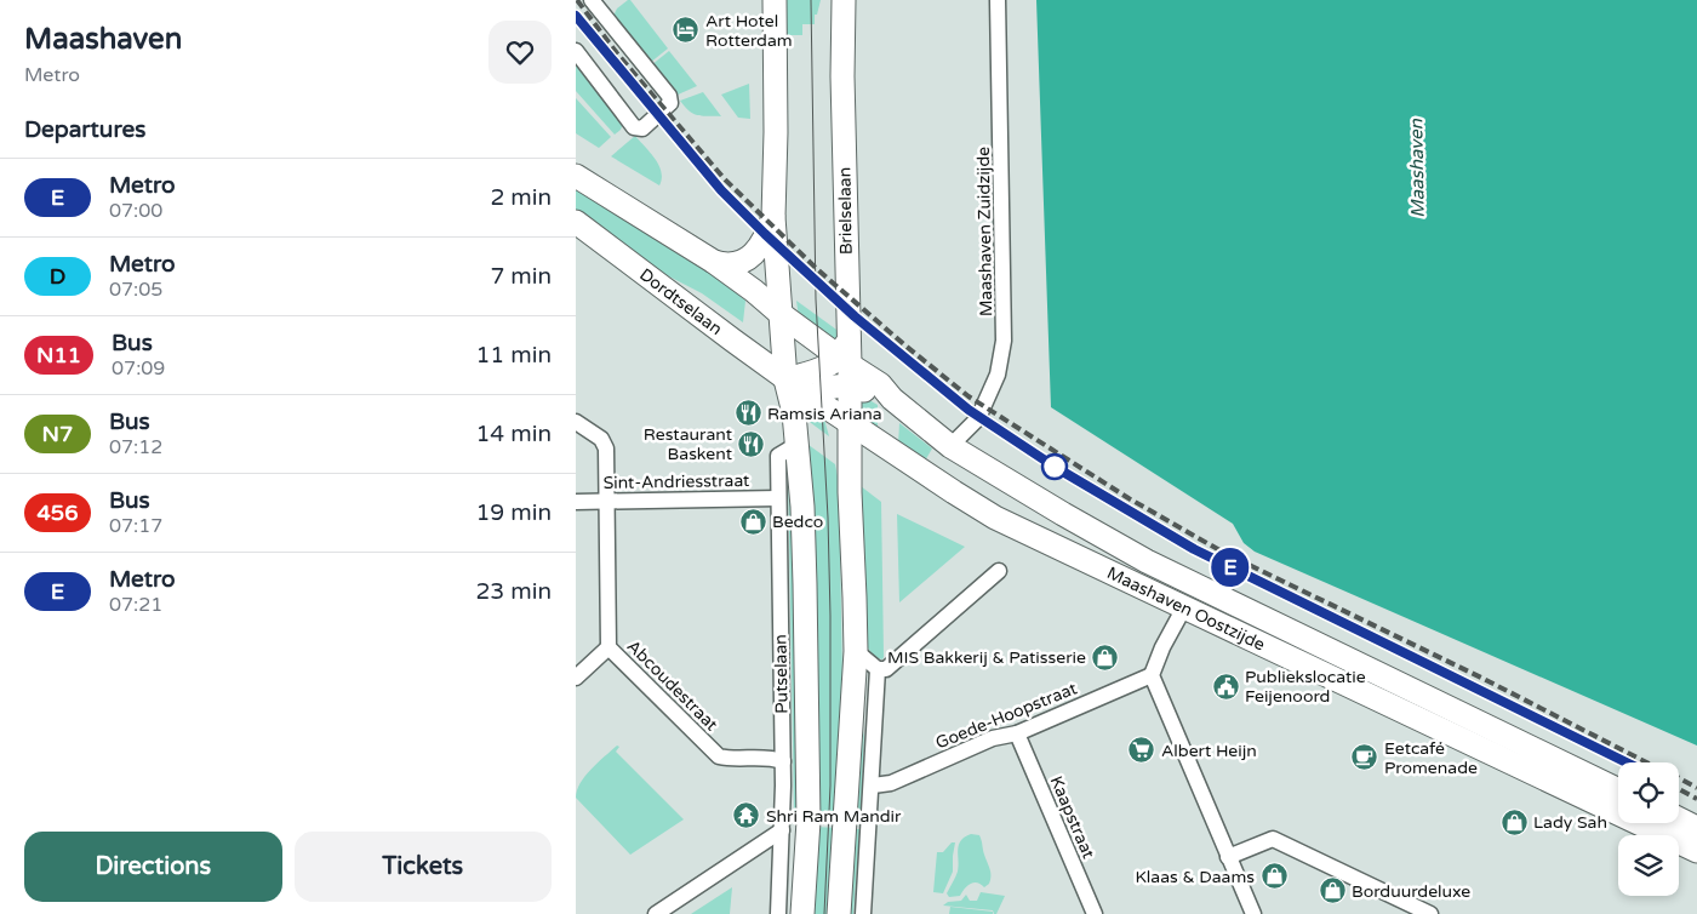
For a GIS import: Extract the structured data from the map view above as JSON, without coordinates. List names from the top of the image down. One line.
{"streets":{"main road":["Brielselaan","Dordtselaan","Maashaven Oostzijde","Putselaan"],"street":["Maashaven Zuidzijde","Sint-Andriesstraat","Abcoudestraat","Goede-Hoopstraat","Kaapstraat"]},"crossings":[["Brielselaan","Dordtselaan"],["Brielselaan","Maashaven Oostzijde"],["Maashaven Zuidzijde","Maashaven Oostzijde"],["Dordtselaan","Maashaven Oostzijde"],["Dordtselaan","Putselaan"],["Sint-Andriesstraat","Putselaan"],["Sint-Andriesstraat","Abcoudestraat"],["Putselaan","Abcoudestraat"],["Goede-Hoopstraat","Kaapstraat"]],"water":["Maashaven"],"places":{"hotel":["Art Hotel Rotterdam"],"restaurant":["Ramsis Ariana","Restaurant Baskent"],"shop":["Bedco","MIS Bakkerij & Patisserie","Lady Sah","Klaas & Daams","Borduurdeluxe"],"public building":["Publiekslocatie Feijenoord"],"supermarket":["Albert Heijn"],"cafe":["Eetcafé Promenade"],"temple":["Shri Ram Mandir"]},"lines":["metro line E"],"page":{"heading":[["Maashaven","Metro"],"Departures"],"on_map":"E","list":[{"mark":"E","name":"Metro","note":"07:00","value":"2 min"},{"mark":"D","name":"Metro","note":"07:05","value":"7 min"},{"mark":"N11","name":"Bus","note":"07:09","value":"11 min"},{"mark":"N7","name":"Bus","note":"07:12","value":"14 min"},{"mark":"456","name":"Bus","note":"07:17","value":"19 min"},{"mark":"E","name":"Metro","note":"07:21","value":"23 min"}],"buttons":["Directions","Tickets"]}}
